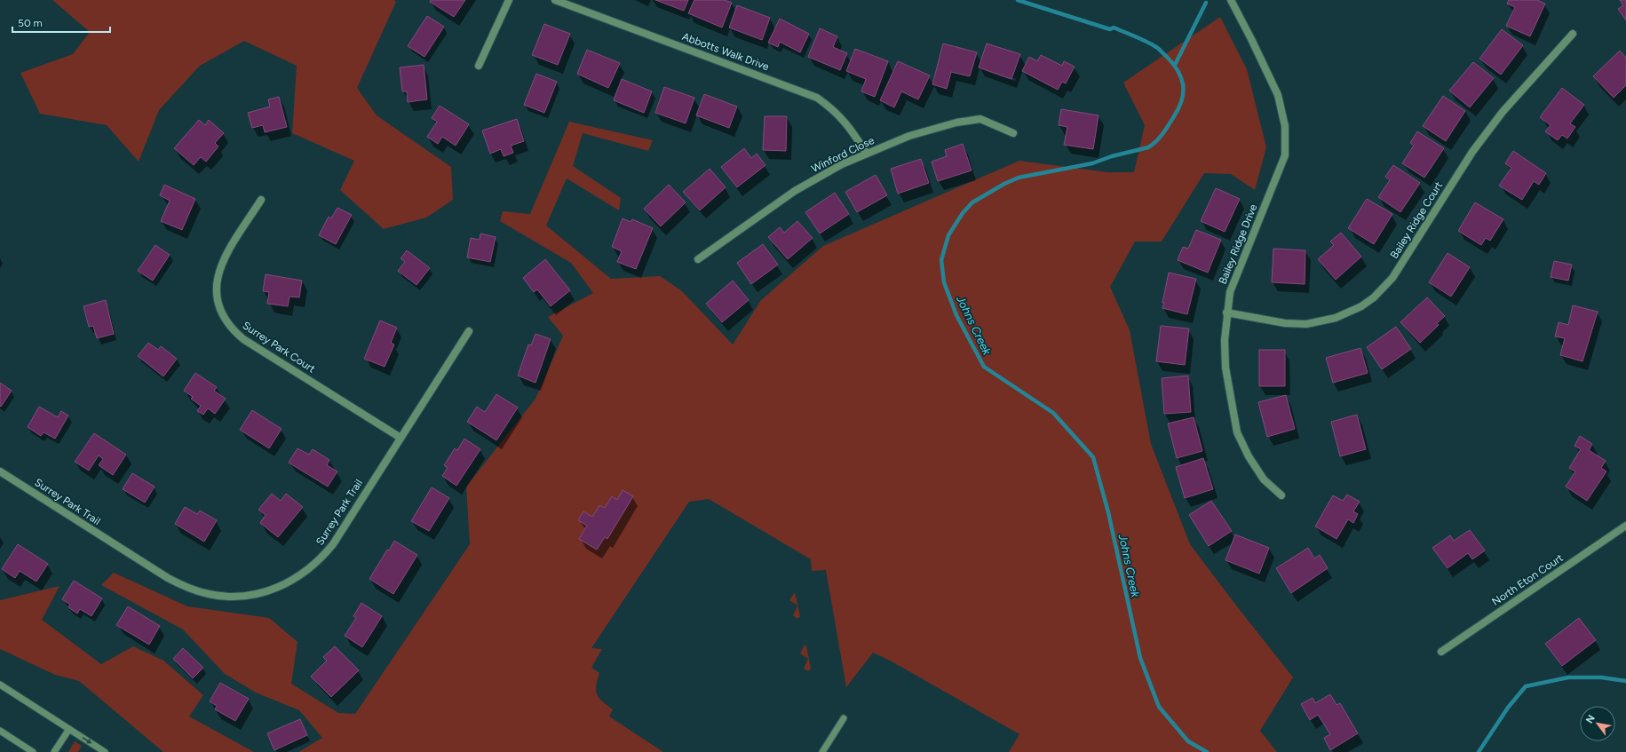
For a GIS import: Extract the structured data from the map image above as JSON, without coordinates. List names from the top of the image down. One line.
{"streets":{"street":["Abbotts Walk Drive","Winford Close","Bailey Ridge Court","Bailey Ridge Drive","Surrey Park Court","Surrey Park Trail","North Eton Court"]},"crossings":[["Abbotts Walk Drive","Winford Close"],["Bailey Ridge Court","Bailey Ridge Drive"],["Surrey Park Court","Surrey Park Trail"]],"water":["Johns Creek"],"scale_bar":"50 m","north":"top left"}
